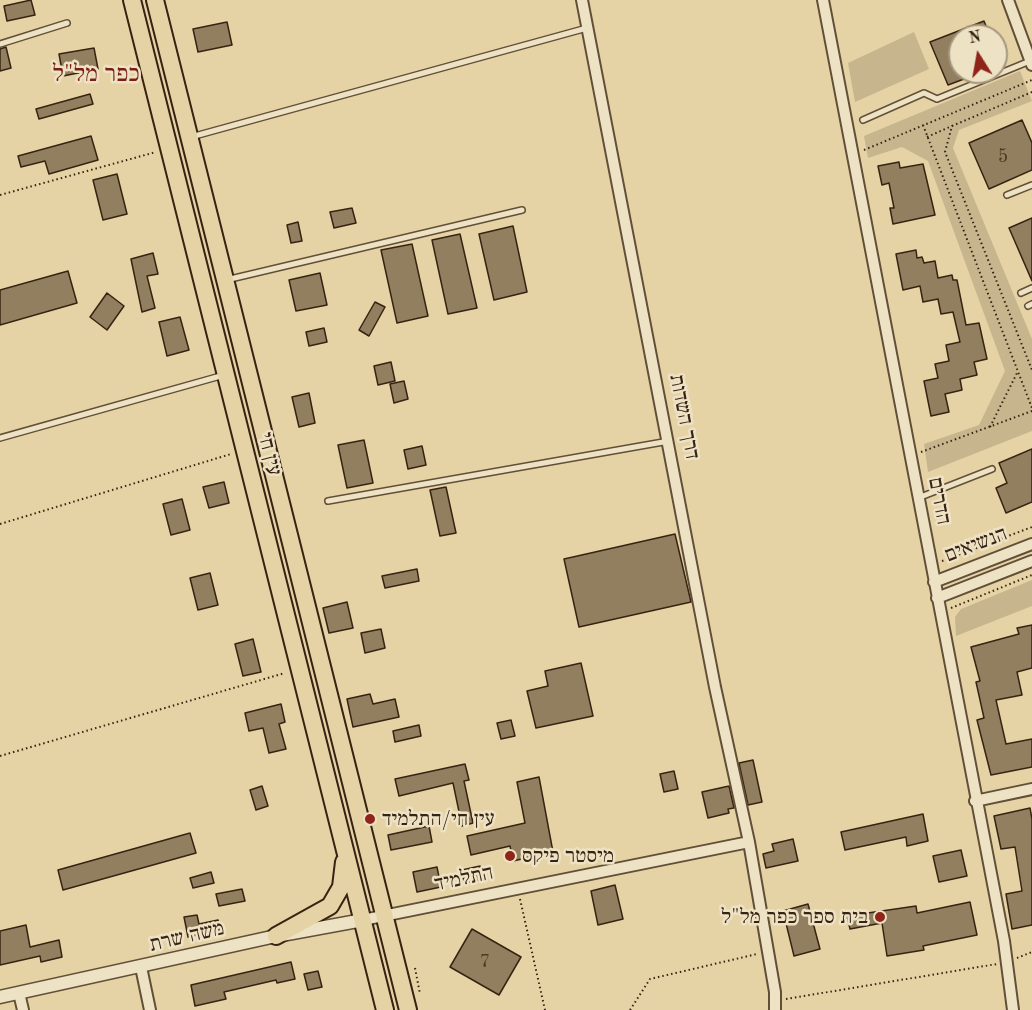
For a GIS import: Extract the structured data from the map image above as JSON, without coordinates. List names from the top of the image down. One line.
{"streets":{"main road":["עין חי"],"street":["דרך השדות","הדרים","הנשיאים","התלמיד","משה שרת"]},"crossings":[["דרך השדות","התלמיד"],["עין חי","התלמיד"],["עין חי","משה שרת"],["הדרים","הנשיאים"],["התלמיד","משה שרת"]],"districts":["כפר מל\"ל"],"places":["עין חי/התלמיד","מיסטר פיקס","בית ספר כפר מל\"ל"],"house_numbers":["5","7"],"north":"top"}
